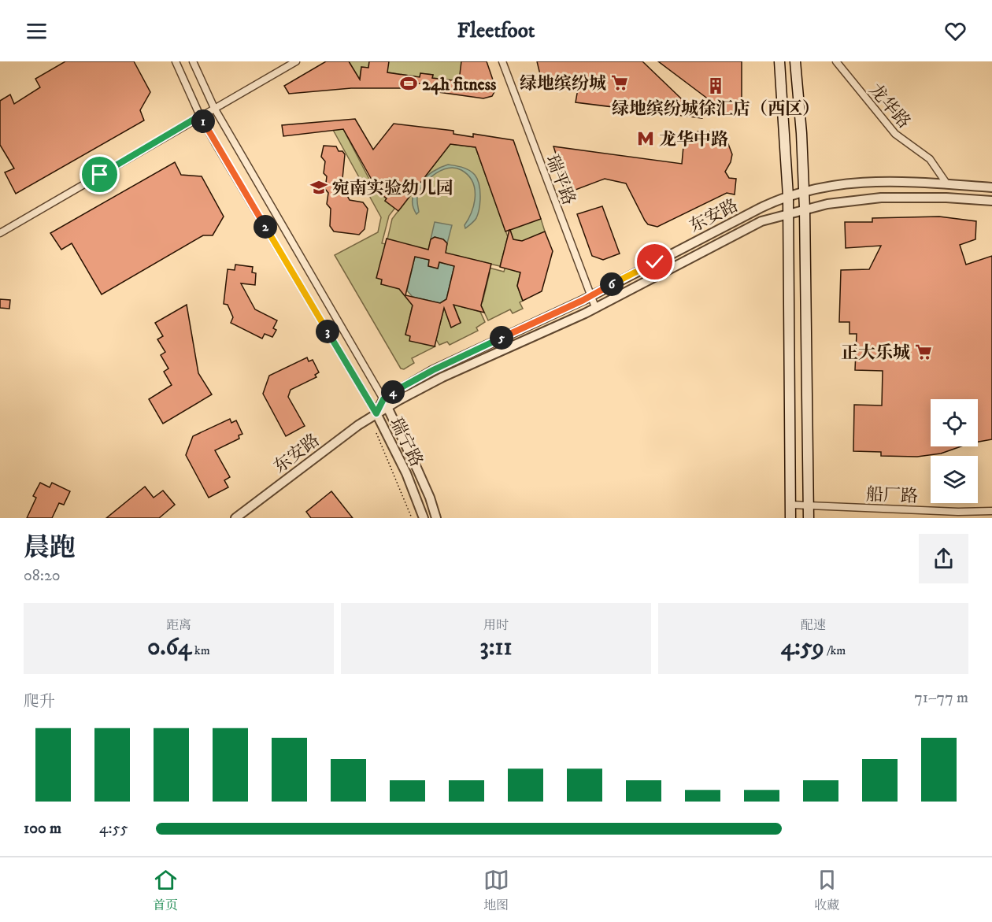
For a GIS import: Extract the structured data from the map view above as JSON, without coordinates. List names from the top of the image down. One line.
{"streets":{"street":["龙华路","瑞平路","东安路","瑞宁路","船厂路"]},"crossings":[["龙华路","东安路"],["瑞平路","东安路"],["东安路","瑞宁路"]],"places":{"supermarket":["绿地缤纷城","正大乐城"],"sports":["24h fitness"],"building":["绿地缤纷城徐汇店（西区）"],"metro station":["龙华中路"],"school or university":["宛南实验幼儿园"]},"page":{"header":"Fleetfoot","pins":["1","2","6","3","5","4"],"heading":["晨跑","08:20"],"stats":[["距离","0.64 km"],["用时","3:11"],["配速","4:59 /km"]],"chart":["爬升","71–77 m"],"list":[{"name":"100 m","note":"4:55"}],"tabs":["首页","地图","收藏"]}}
